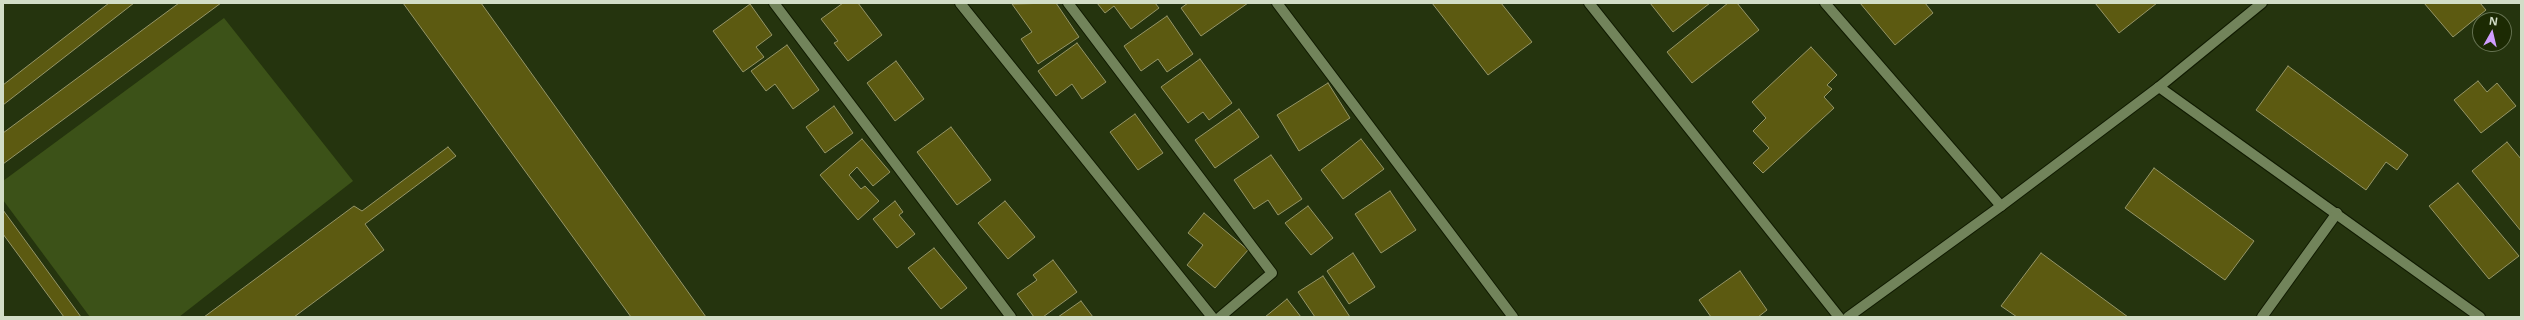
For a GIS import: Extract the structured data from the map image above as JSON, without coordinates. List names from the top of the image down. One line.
{"north":"top"}
